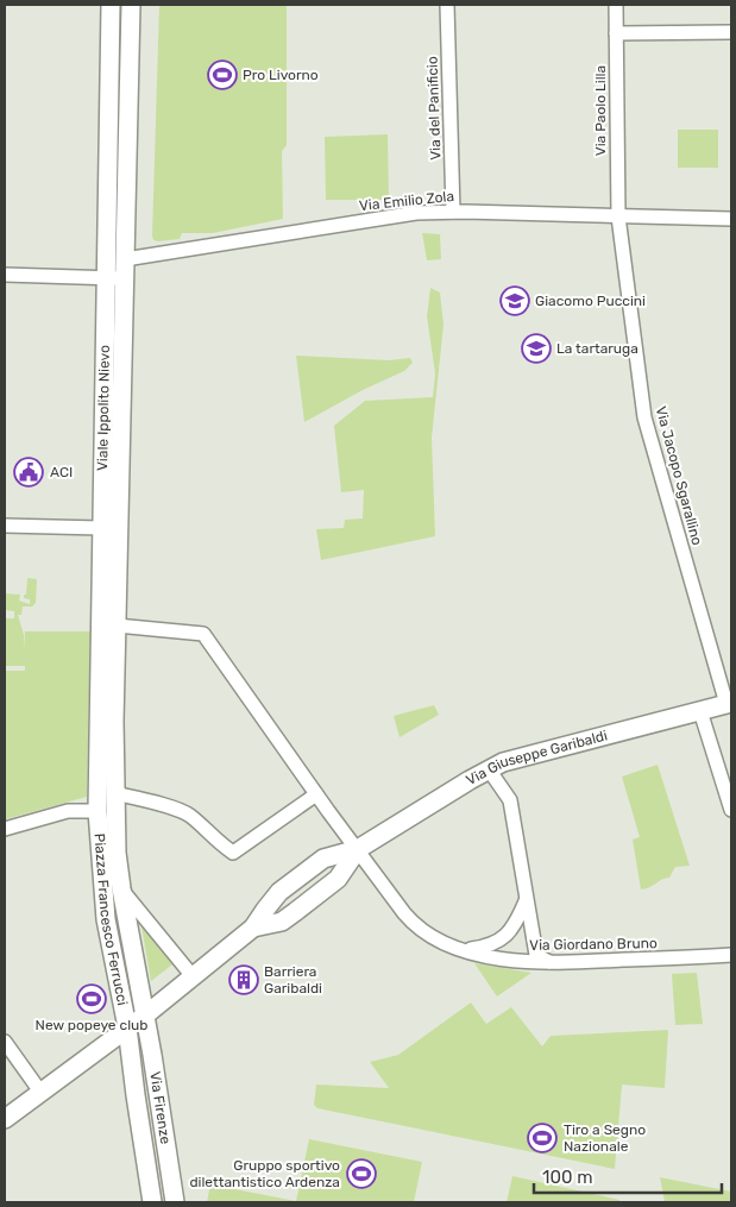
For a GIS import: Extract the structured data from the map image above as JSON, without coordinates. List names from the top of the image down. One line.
{"streets":{"main road":["Viale Ippolito Nievo","Via Giuseppe Garibaldi","Piazza Francesco Ferrucci","Via Firenze"],"street":["Via del Panificio","Via Paolo Lilla","Via Emilio Zola","Via Jacopo Sgarallino","Via Giordano Bruno"]},"crossings":[["Via del Panificio","Via Emilio Zola"],["Via Paolo Lilla","Via Emilio Zola"],["Via Paolo Lilla","Via Jacopo Sgarallino"],["Via Emilio Zola","Viale Ippolito Nievo"],["Via Emilio Zola","Via Jacopo Sgarallino"],["Viale Ippolito Nievo","Piazza Francesco Ferrucci"],["Viale Ippolito Nievo","Via Giordano Bruno"],["Via Jacopo Sgarallino","Via Giuseppe Garibaldi"],["Via Giuseppe Garibaldi","Via Giordano Bruno"],["Piazza Francesco Ferrucci","Via Firenze"]],"places":{"sports":["Pro Livorno","New popeye club","Tiro a Segno Nazionale","Gruppo sportivo dilettantistico Ardenza"],"school or university":["Giacomo Puccini","La tartaruga"],"public building":["ACI"],"building":["Barriera Garibaldi"]},"scale_bar":"100 m"}
